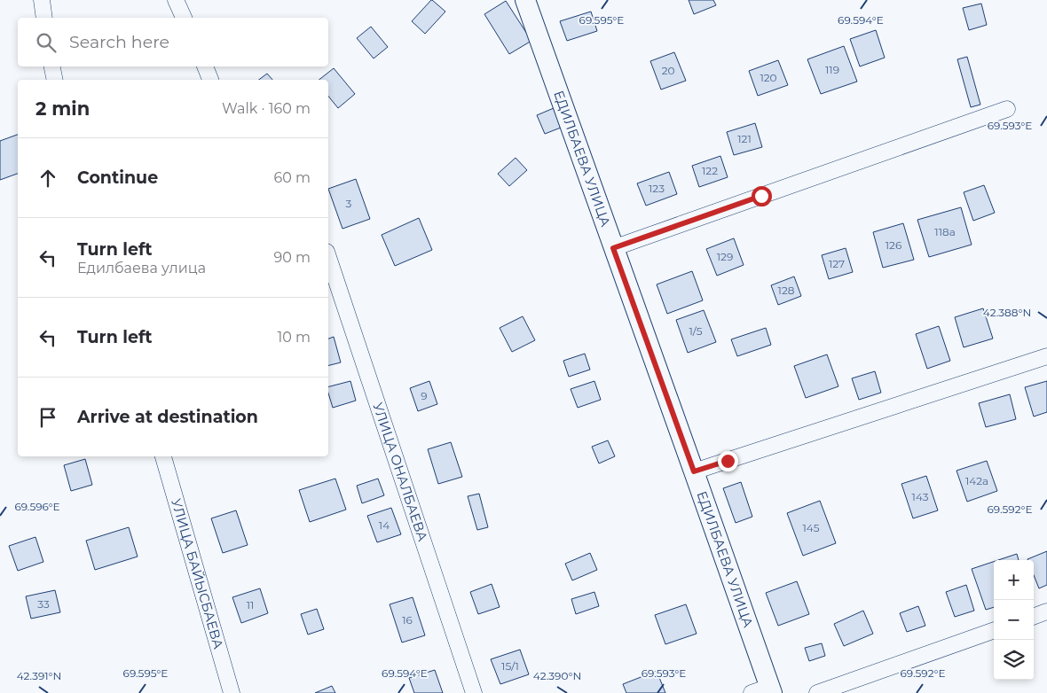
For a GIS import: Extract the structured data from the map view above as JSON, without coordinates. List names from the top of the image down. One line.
{"streets":{"street":["ЕДИЛБАЕВА УЛИЦА","УЛИЦА ОНАЛБАЕВА","УЛИЦА БАЙЫСБАЕВА"]},"house_numbers":["119","20","120","121","122","123","3","118а","126","129","127","128","1/5","9","142а","143","14","145","33","11","16","15/1"],"page":{"search":"Search here","heading":["2 min","Walk · 160 m"],"list":[["Continue","60 m"],["Turn left","Едилбаева улица","90 m"],["Turn left","10 m"],"Arrive at destination"],"map_buttons":["+","−"]},"coordinates":["69.595°E","69.594°E","69.593°E","42.388°N","69.596°E","69.592°E","42.391°N","42.390°N"]}
